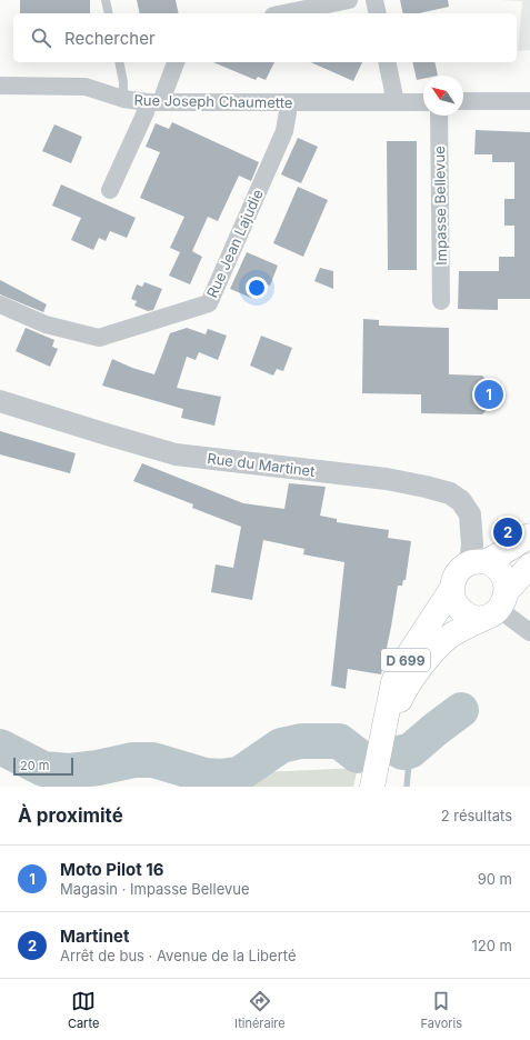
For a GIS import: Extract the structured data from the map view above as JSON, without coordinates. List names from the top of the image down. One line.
{"streets":{"main road":["D 699"],"street":["Rue Joseph Chaumette","Impasse Bellevue","Rue Jean Lajudie","Rue du Martinet"]},"crossings":[["Rue Joseph Chaumette","Rue Jean Lajudie"],["Rue du Martinet","D 699"]],"scale_bar":"20 m","north":"top left","page":{"search":"Rechercher","pins":["1","2"],"scale":"20 m","heading":["À proximité","2 résultats"],"list":[{"mark":"1","name":"Moto Pilot 16","note":"Magasin · Impasse Bellevue","value":"90 m"},{"mark":"2","name":"Martinet","note":"Arrêt de bus · Avenue de la Liberté","value":"120 m"}],"nav":["Carte","Itinéraire","Favoris"]}}
